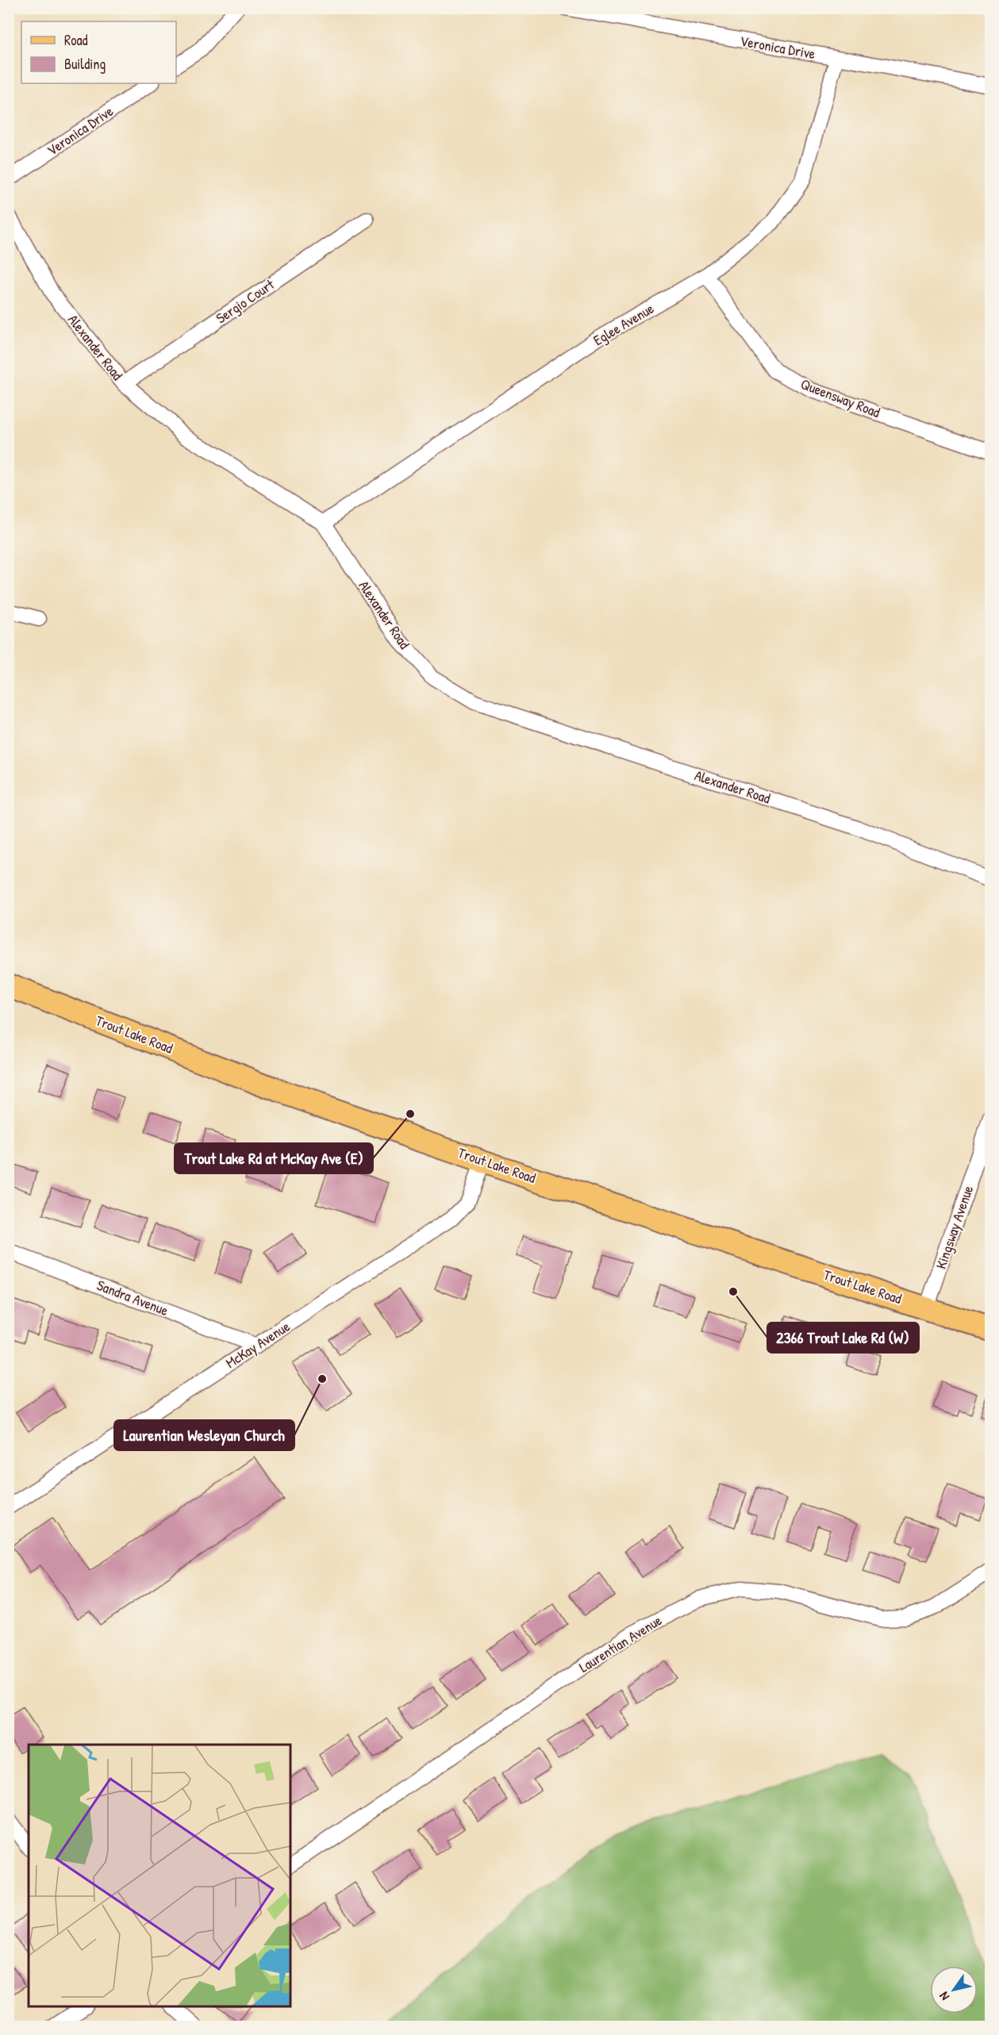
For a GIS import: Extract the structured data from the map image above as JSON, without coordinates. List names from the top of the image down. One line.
{"streets":{"main road":["Trout Lake Road"],"street":["Veronica Drive","Sergio Court","Eglee Avenue","Alexander Road","Queensway Road","Kingsway Avenue","Sandra Avenue","McKay Avenue","Laurentian Avenue"]},"crossings":[["Veronica Drive","Eglee Avenue"],["Sergio Court","Alexander Road"],["Eglee Avenue","Alexander Road"],["Eglee Avenue","Queensway Road"],["Trout Lake Road","Kingsway Avenue"],["Trout Lake Road","McKay Avenue"],["Sandra Avenue","McKay Avenue"]],"places":["Trout Lake Rd at McKay Ave (E)","2366 Trout Lake Rd (W)","Laurentian Wesleyan Church"],"legend":["Road","Building"],"north":"bottom left"}
